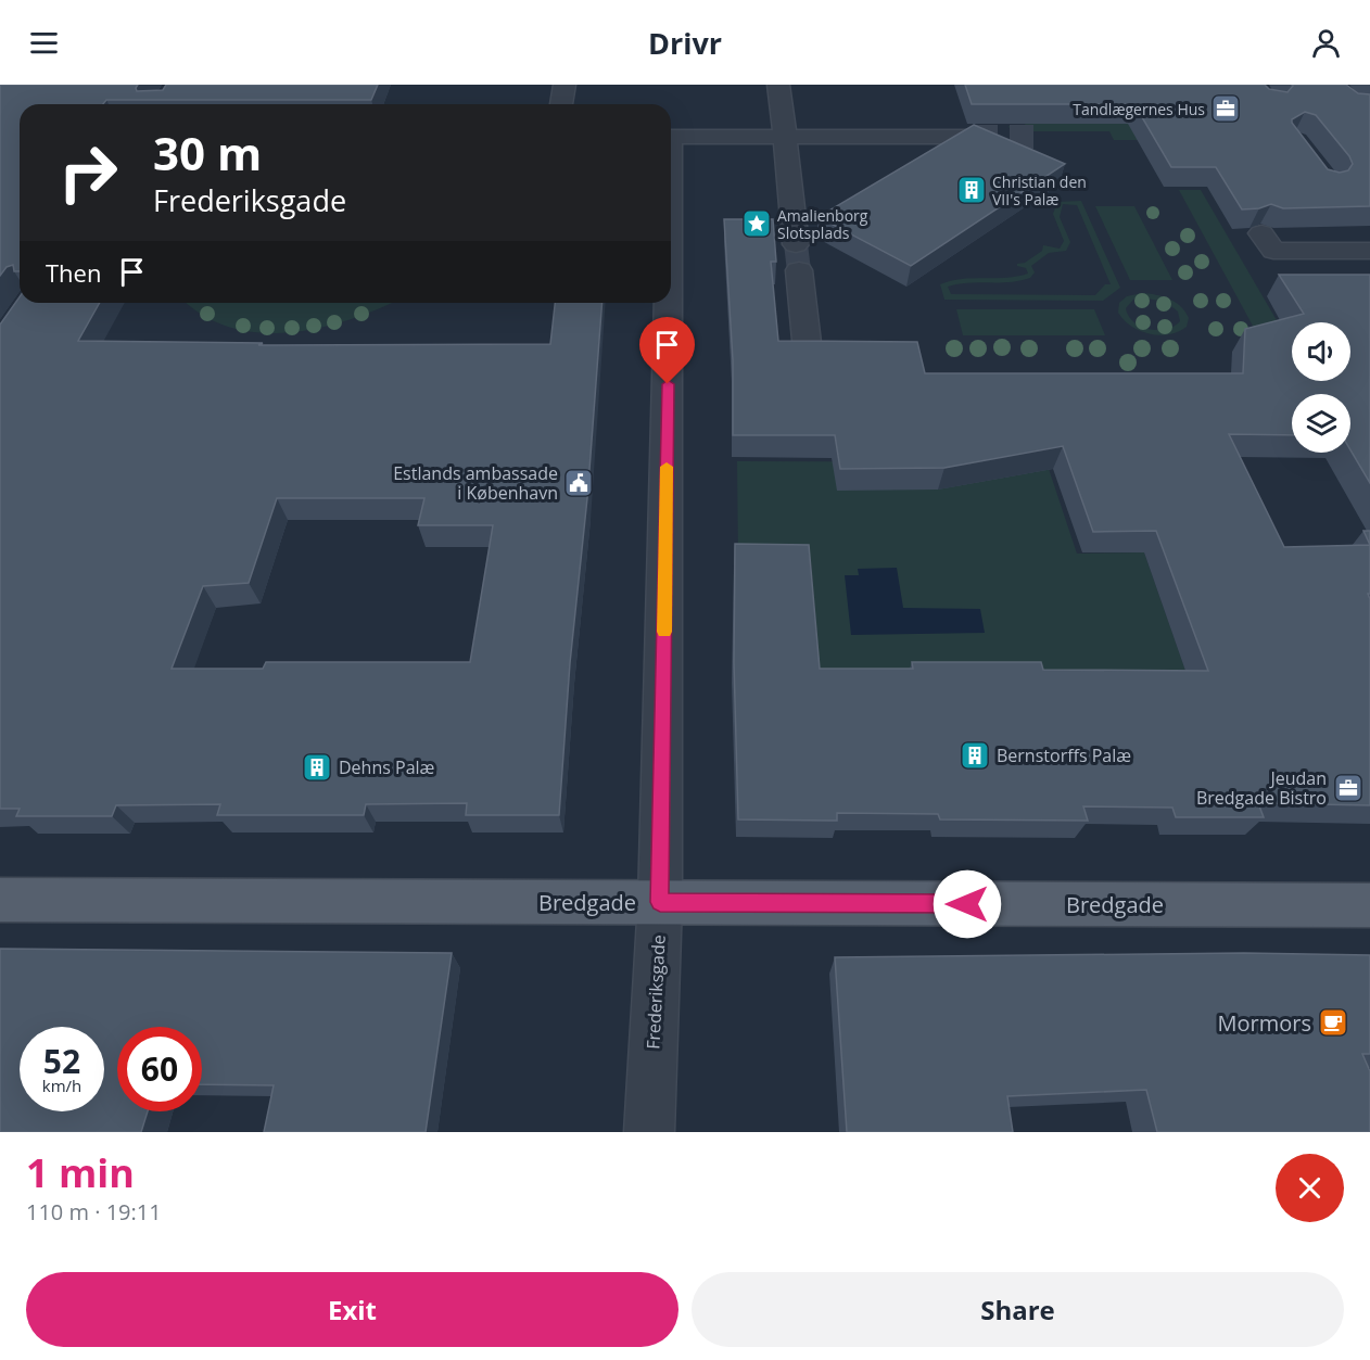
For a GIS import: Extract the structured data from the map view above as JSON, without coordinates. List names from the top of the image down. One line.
{"streets":{"main road":["Bredgade"],"street":["Frederiksgade"]},"crossings":[["Bredgade","Frederiksgade"]],"places":{"office":["Tandlægernes Hus","Jeudan Bredgade Bistro"],"building":["Christian den VII's Palæ","Bernstorffs Palæ","Dehns Palæ"],"place":["Amalienborg Slotsplads"],"public building":["Estlands ambassade i København"],"cafe":["Mormors"]},"page":{"header":"Drivr","turn":["30 m","Frederiksgade"],"then":"Then","speed":"52 km/h","limit":"60","heading":["1 min","110 m · 19:11"],"buttons":["Exit","Share"]}}
